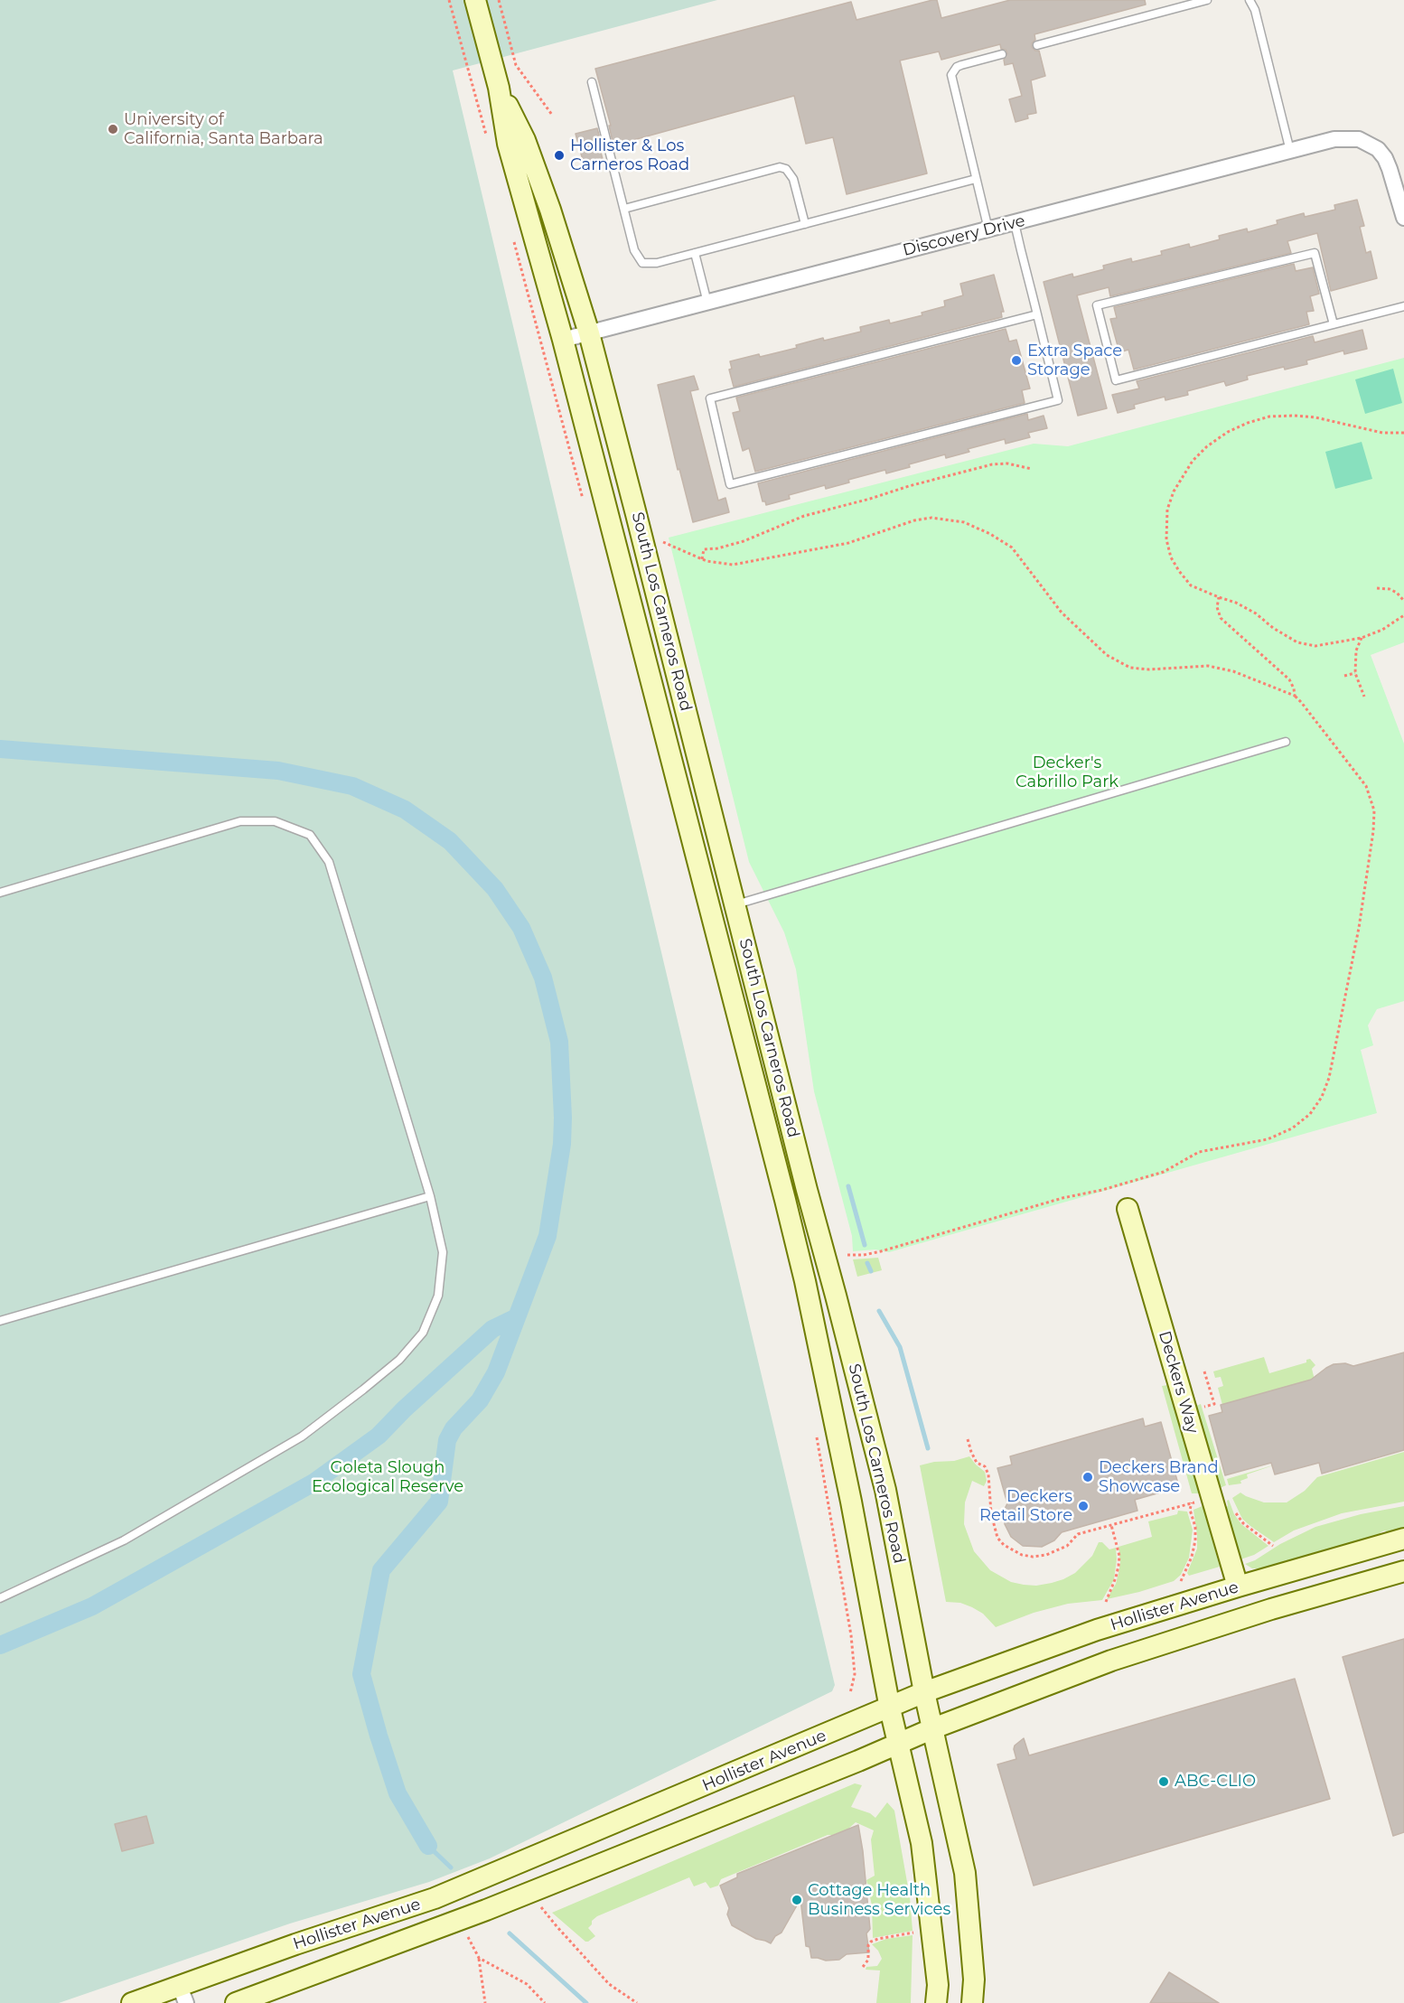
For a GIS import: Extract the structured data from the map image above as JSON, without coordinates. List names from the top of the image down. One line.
{"streets":{"main road":["South Los Carneros Road","Deckers Way","Hollister Avenue"],"street":["Discovery Drive"]},"crossings":[["Discovery Drive","South Los Carneros Road"],["South Los Carneros Road","Hollister Avenue"],["Deckers Way","Hollister Avenue"]],"parks":["Decker's Cabrillo Park","Goleta Slough Ecological Reserve"],"places":["University of California, Santa Barbara","Hollister & Los Carneros Road","Extra Space Storage","Deckers Brand Showcase","Deckers Retail Store","ABC-CLIO","Cottage Health Business Services"]}
